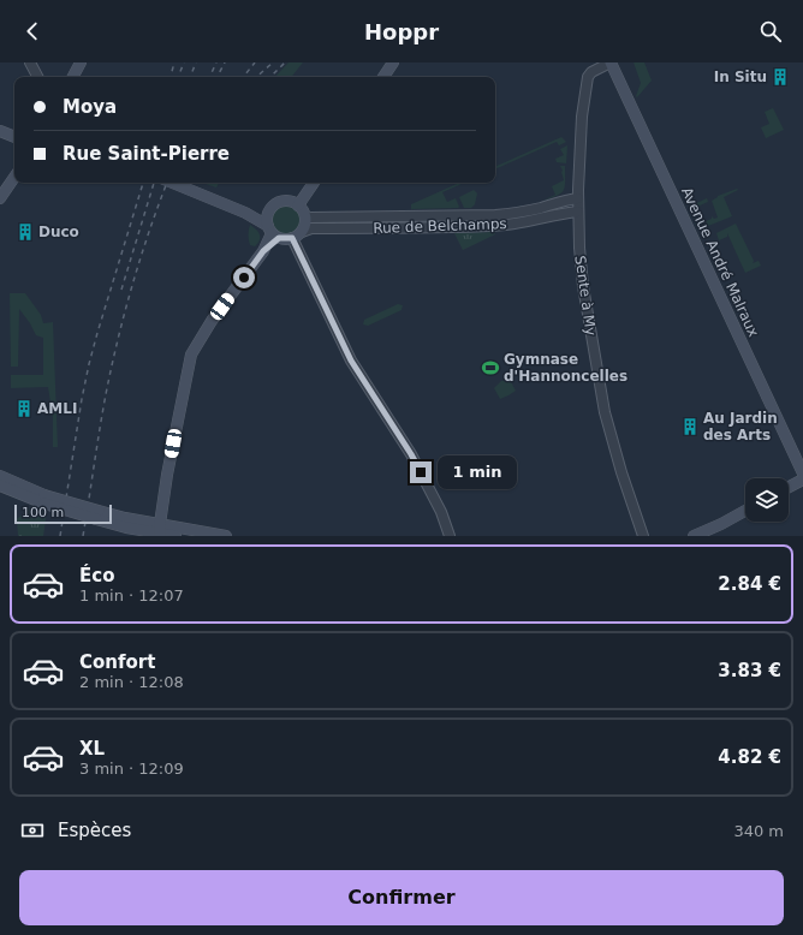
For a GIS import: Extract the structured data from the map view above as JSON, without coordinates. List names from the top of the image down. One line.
{"streets":{"main road":["Avenue André Malraux"],"street":["Rue de Belchamps","Sente à My"]},"crossings":[["Rue de Belchamps","Sente à My"],["Avenue André Malraux","Sente à My"]],"places":{"building":["In Situ","Duco","AMLI","Au Jardin des Arts"],"sports":["Gymnase d'Hannoncelles"]},"scale_bar":"100 m","page":{"header":"Hoppr","banner":["Moya","Rue Saint-Pierre"],"bubble":"1 min","scale":"100 m","list":[{"name":"Éco","note":"1 min · 12:07","value":"2.84 €"},{"name":"Confort","note":"2 min · 12:08","value":"3.83 €"},{"name":"XL","note":"3 min · 12:09","value":"4.82 €"}],"pay":["Espèces","340 m"],"buttons":"Confirmer"}}
